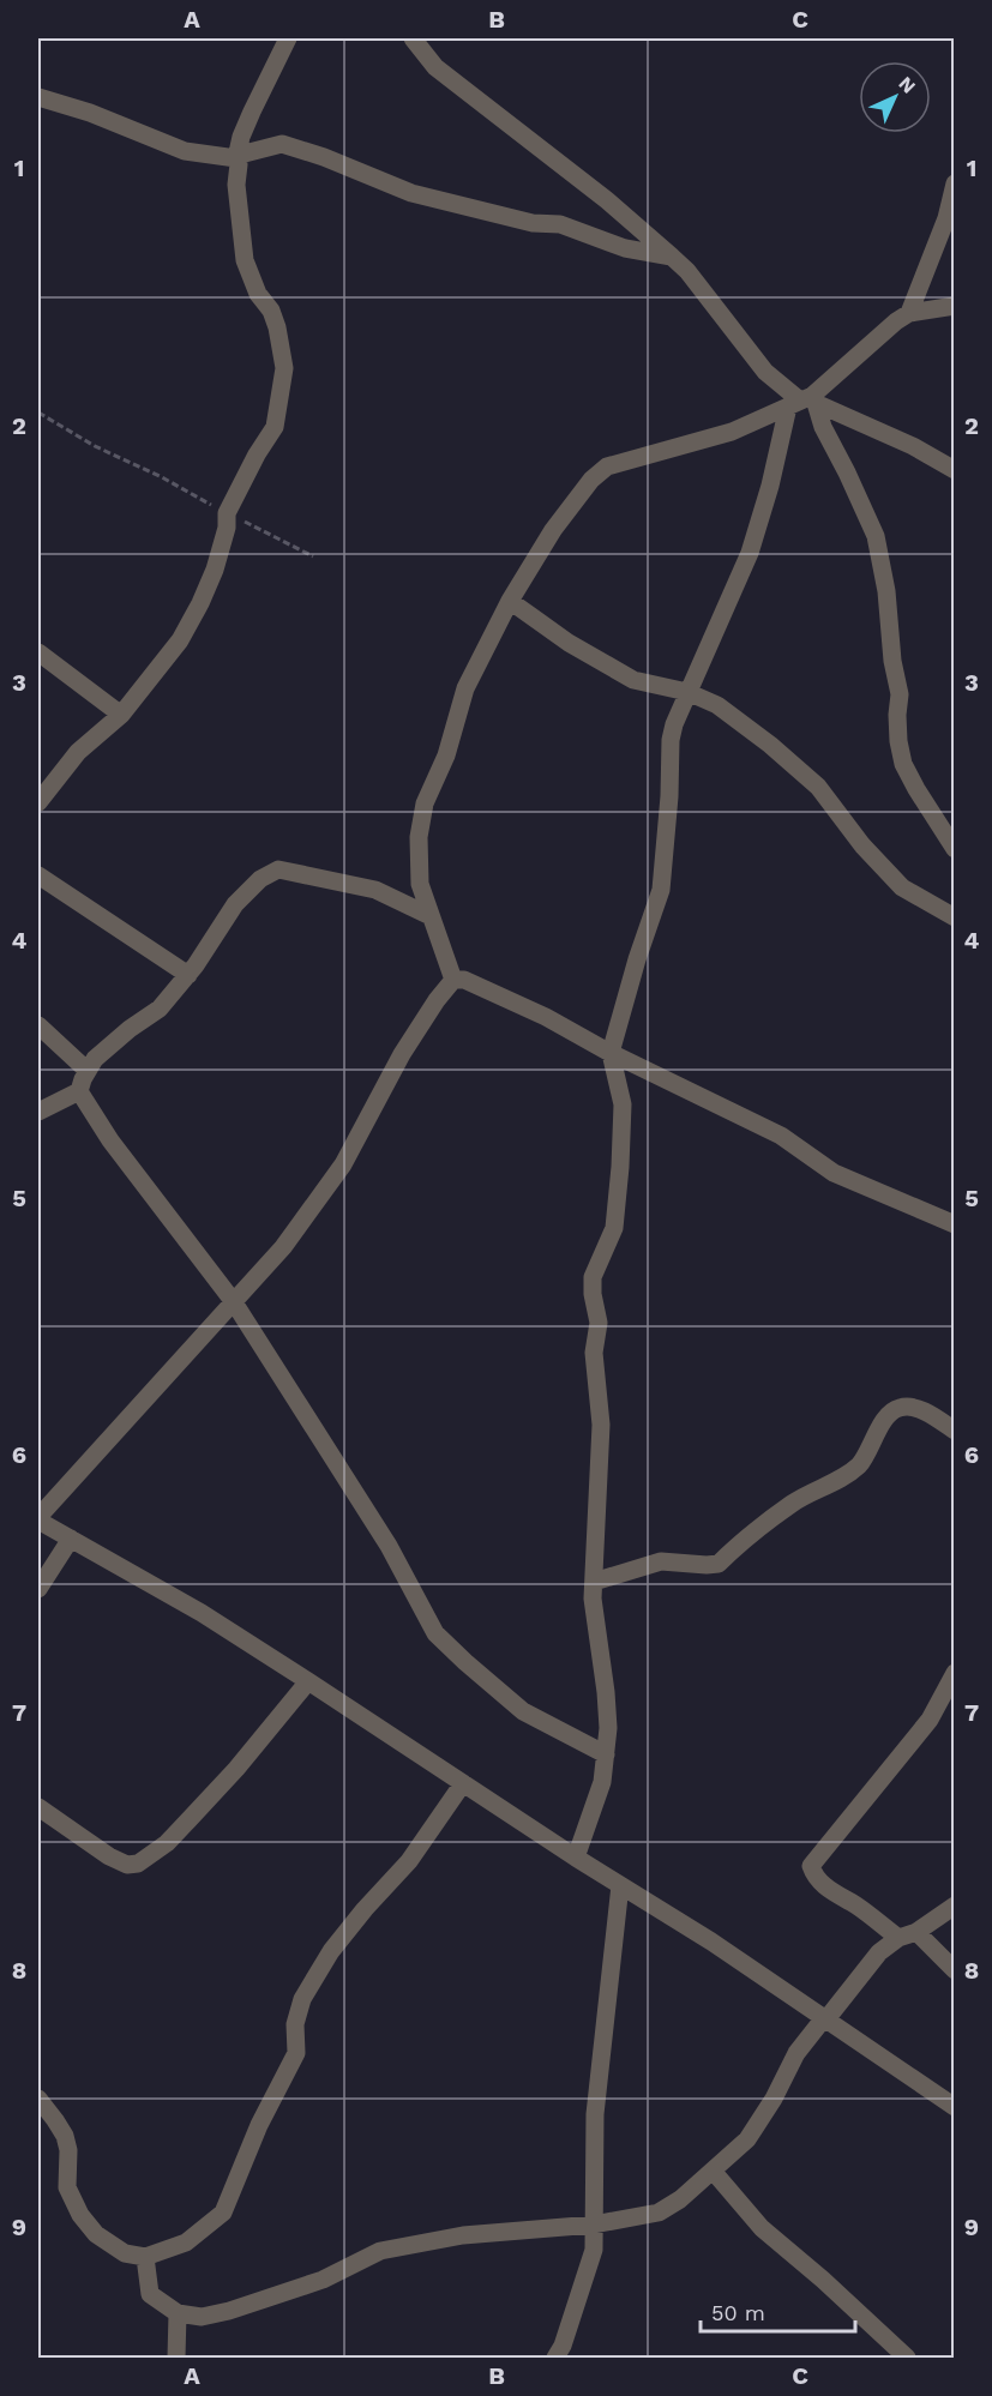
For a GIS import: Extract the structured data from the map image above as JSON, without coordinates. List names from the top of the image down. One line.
{"scale_bar":"50 m","north":"top right","grid":{"columns":["A","B","C"],"rows":["1","2","3","4","5","6","7","8","9"]}}
